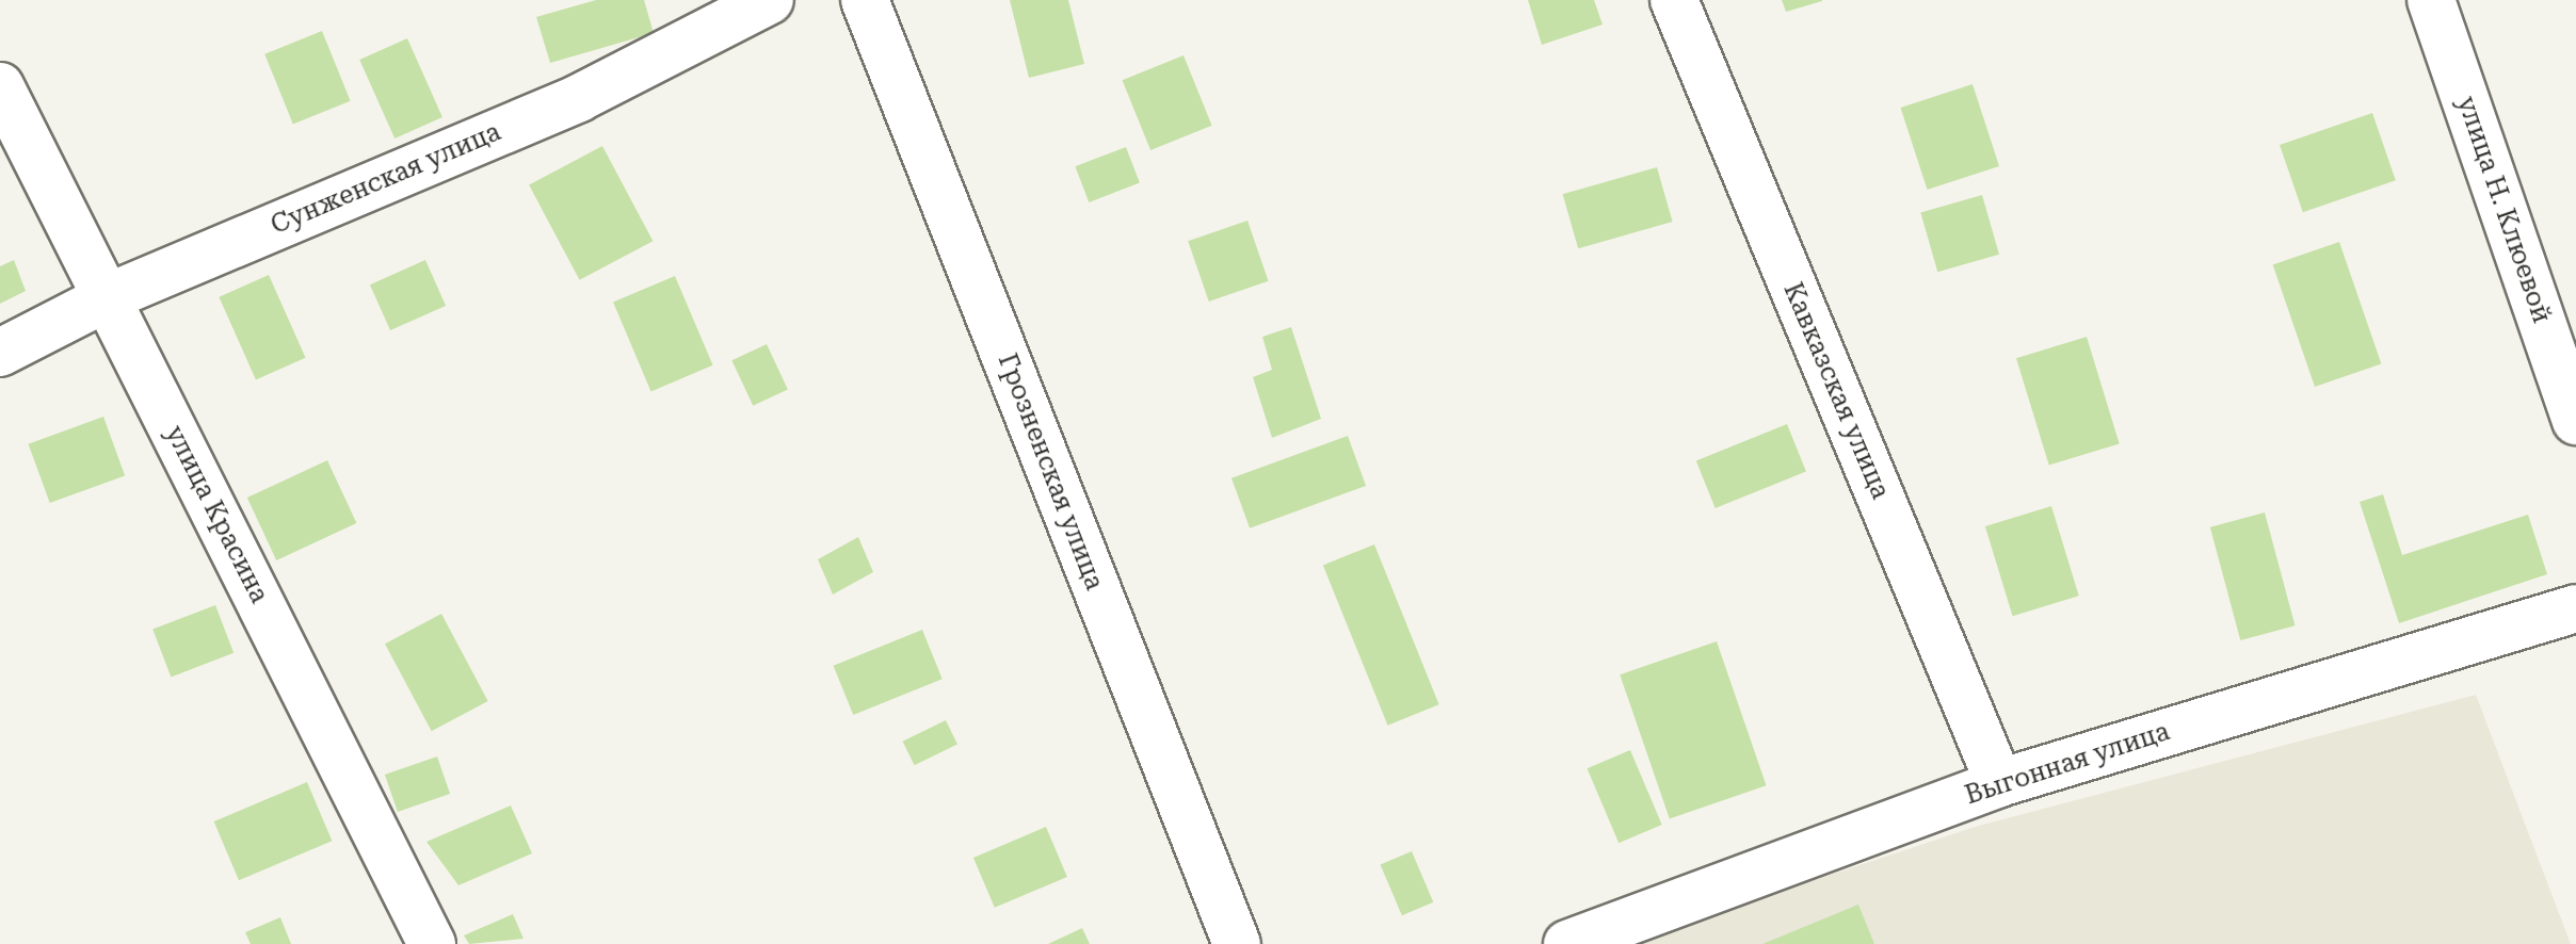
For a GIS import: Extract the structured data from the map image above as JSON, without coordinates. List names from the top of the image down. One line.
{"streets":{"street":["Сунженская улица","улица Н. Клюевой","Кавказская улица","Грозненская улица","улица Красина","Выгонная улица"]},"crossings":[["Сунженская улица","улица Красина"],["Кавказская улица","Выгонная улица"]]}
